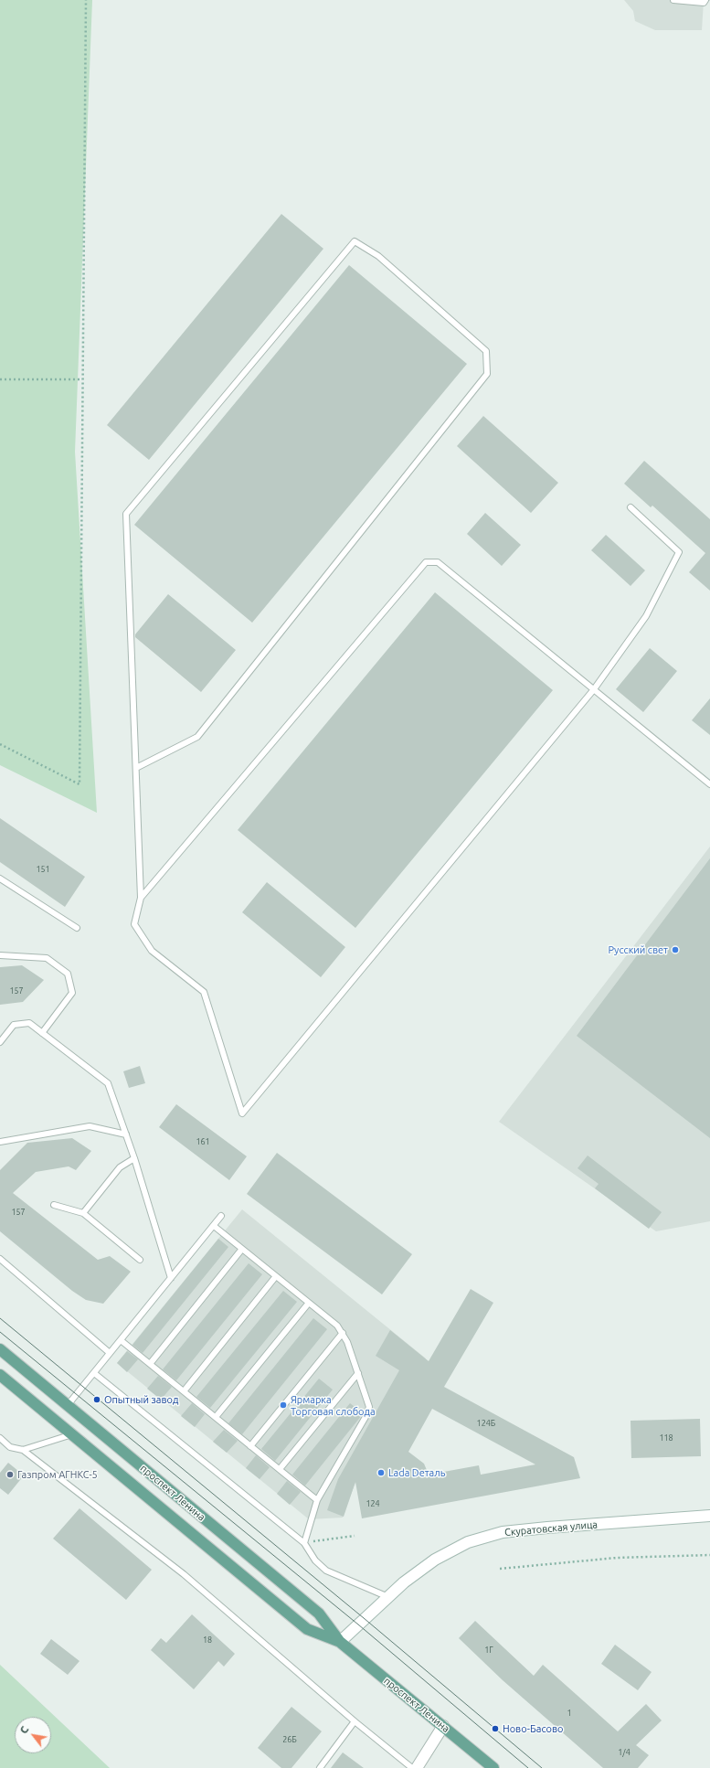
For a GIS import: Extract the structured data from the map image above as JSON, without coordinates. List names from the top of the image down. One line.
{"streets":{"main road":["проспект Ленина"],"street":["Скуратовская улица"]},"crossings":[["проспект Ленина","Скуратовская улица"]],"places":["Русский свет","Опытный завод","Ярмарка Торговая слобода","Lada Dеталь","Газпром АГНКС-5","Ново-Басово"],"house_numbers":["151","157","161","157","124Б","118","124","18","1Г","1","26Б","1/4"],"north":"top left"}
